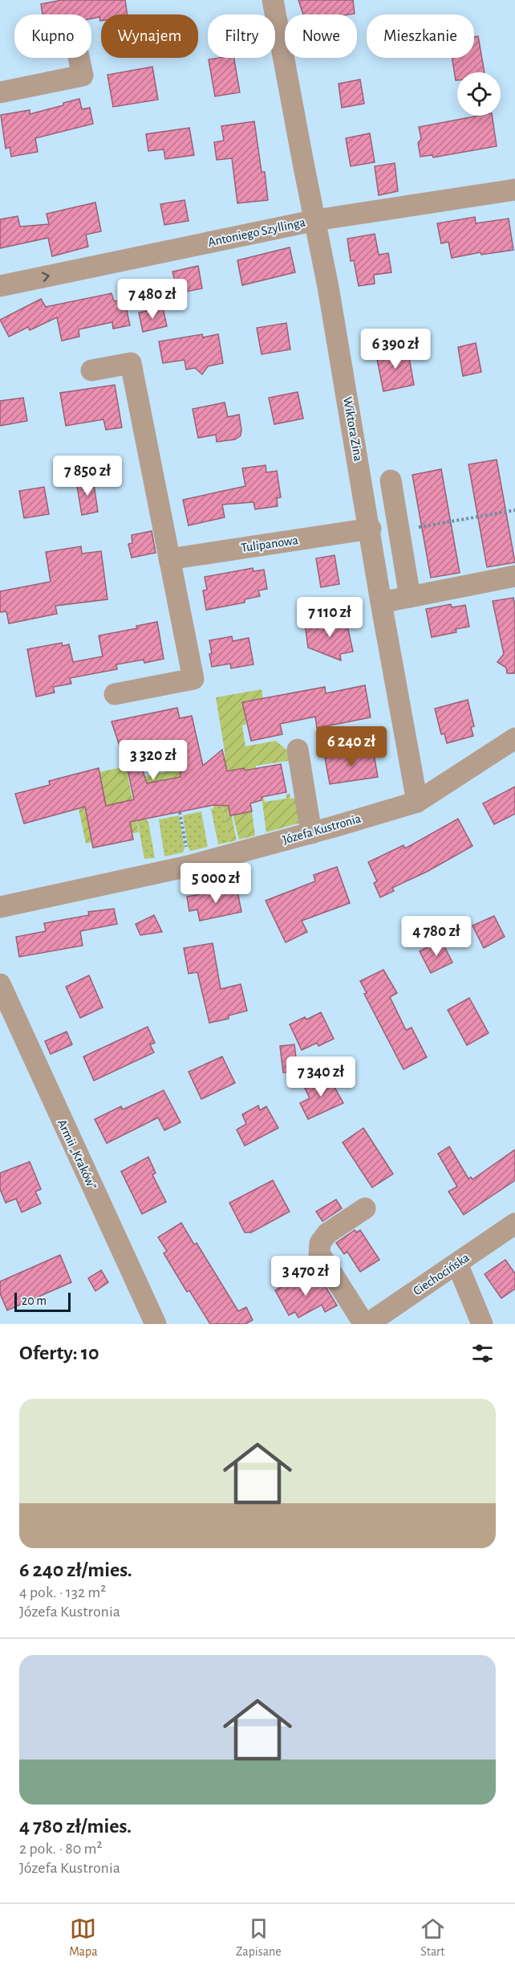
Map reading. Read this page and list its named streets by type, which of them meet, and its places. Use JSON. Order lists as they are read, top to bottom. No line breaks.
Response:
{"streets":{"street":["Antoniego Szyllinga","Wiktora Zina","Tulipanowa","Józefa Kustronia","Armii „Kraków”","Ciechocińska"]},"crossings":[["Antoniego Szyllinga","Wiktora Zina"],["Wiktora Zina","Tulipanowa"],["Wiktora Zina","Józefa Kustronia"]],"one_way":["Antoniego Szyllinga"],"scale_bar":"20 m","page":{"chip":["Kupno","Wynajem","Filtry","Nowe","Mieszkanie"],"price":["7 480 zł","6 390 zł","7 850 zł","7 110 zł","6 240 zł","3 320 zł","5 000 zł","4 780 zł","7 340 zł","3 470 zł"],"scale":"20 m","heading":"Oferty: 10","list":[{"name":"6 240 zł/mies.","note":"4 pok. · 132 m² · Józefa Kustronia"},{"name":"4 780 zł/mies.","note":"2 pok. · 80 m² · Józefa Kustronia"}],"tabs":["Mapa","Zapisane","Start"]}}
